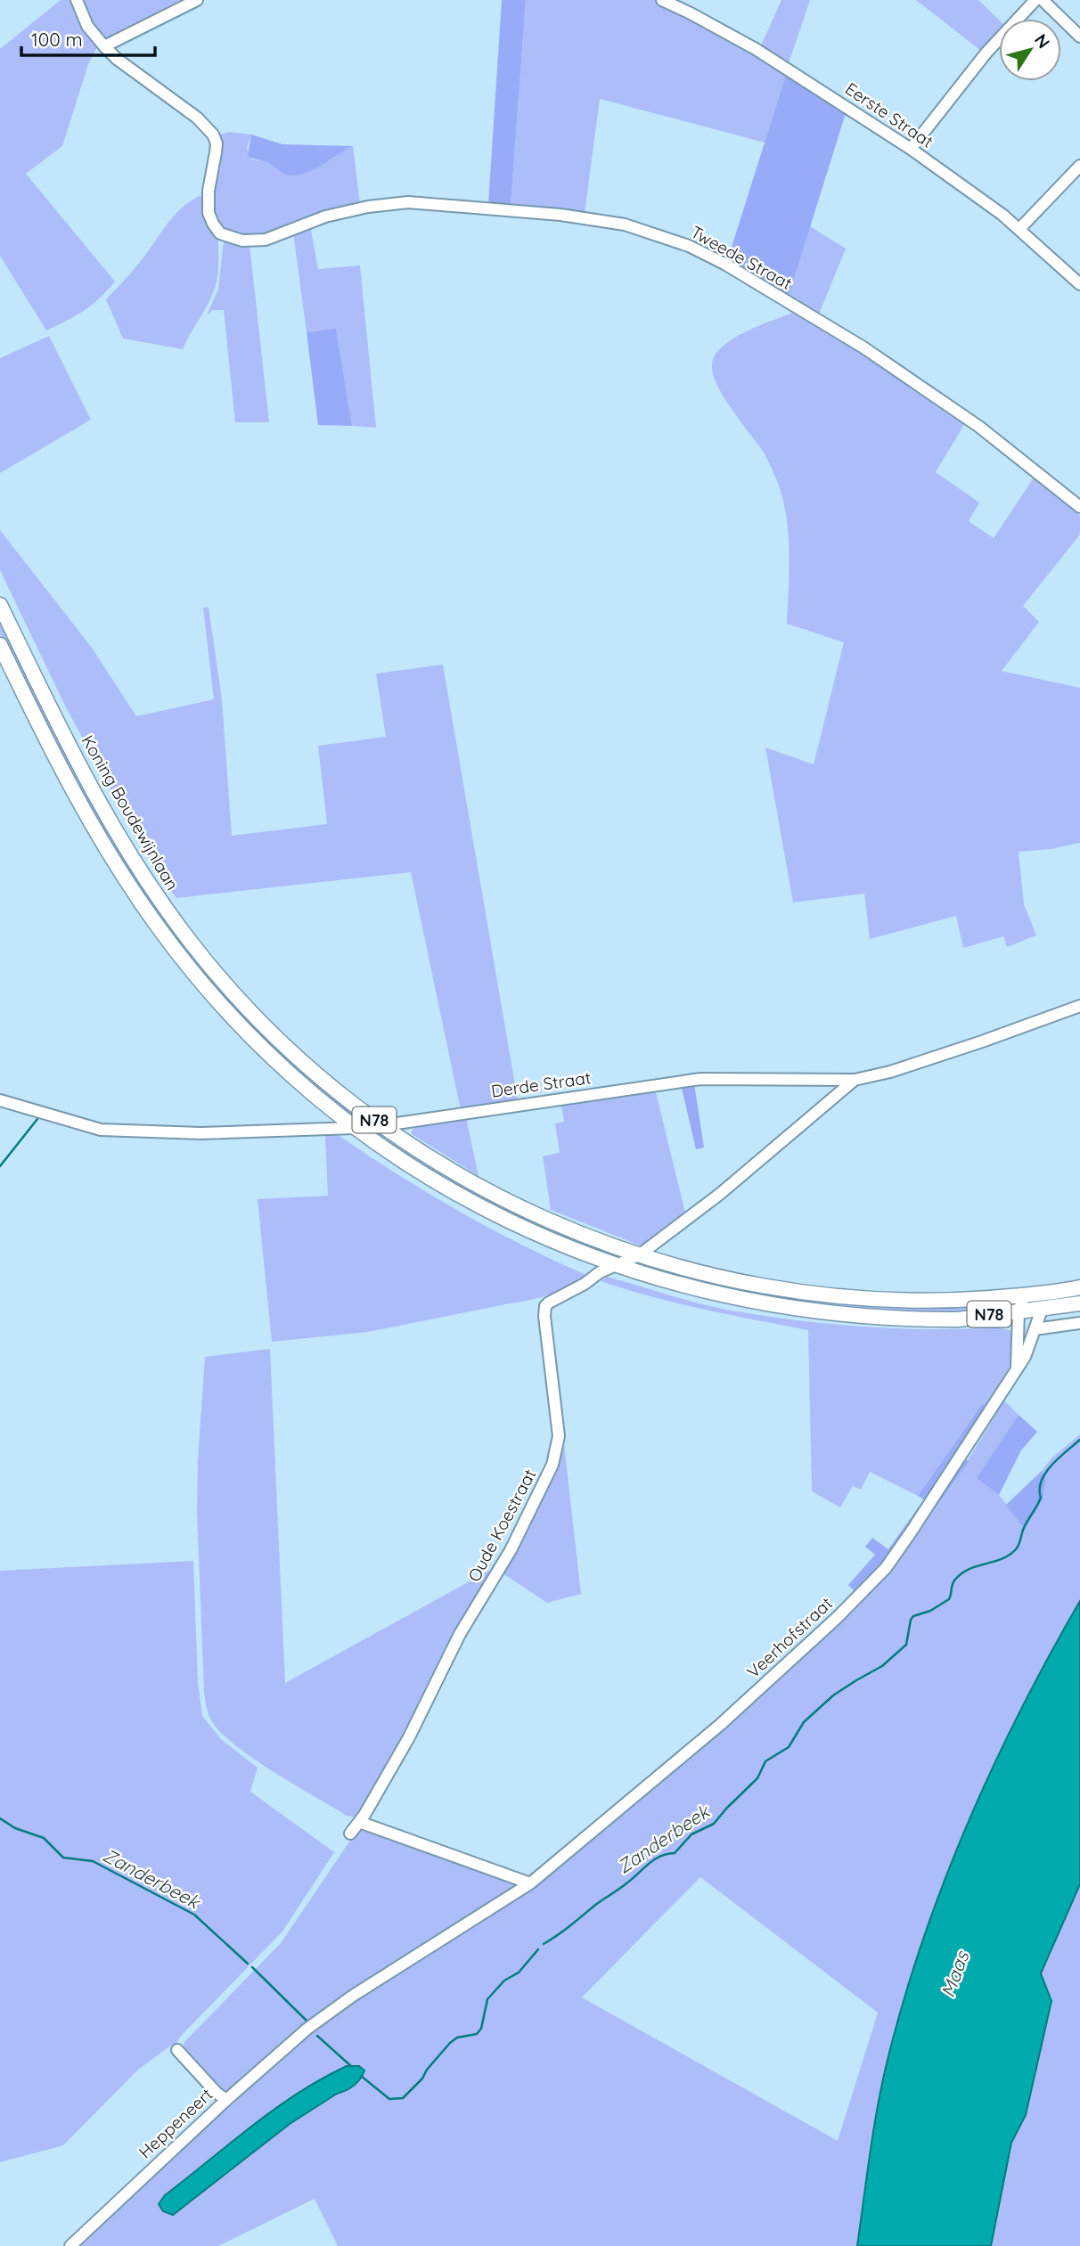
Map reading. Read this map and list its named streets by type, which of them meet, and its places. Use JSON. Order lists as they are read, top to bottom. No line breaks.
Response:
{"streets":{"main road":["Koning Boudewijnlaan","N78"],"street":["Eerste Straat","Tweede Straat","Derde Straat","Oude Koestraat","Veerhofstraat","Heppeneert"]},"crossings":[["Koning Boudewijnlaan","Derde Straat"],["Koning Boudewijnlaan","Oude Koestraat"],["Koning Boudewijnlaan","Veerhofstraat"],["Derde Straat","Oude Koestraat"],["Veerhofstraat","Heppeneert"]],"water":["Zanderbeek","Maas"],"scale_bar":"100 m","north":"top right"}
